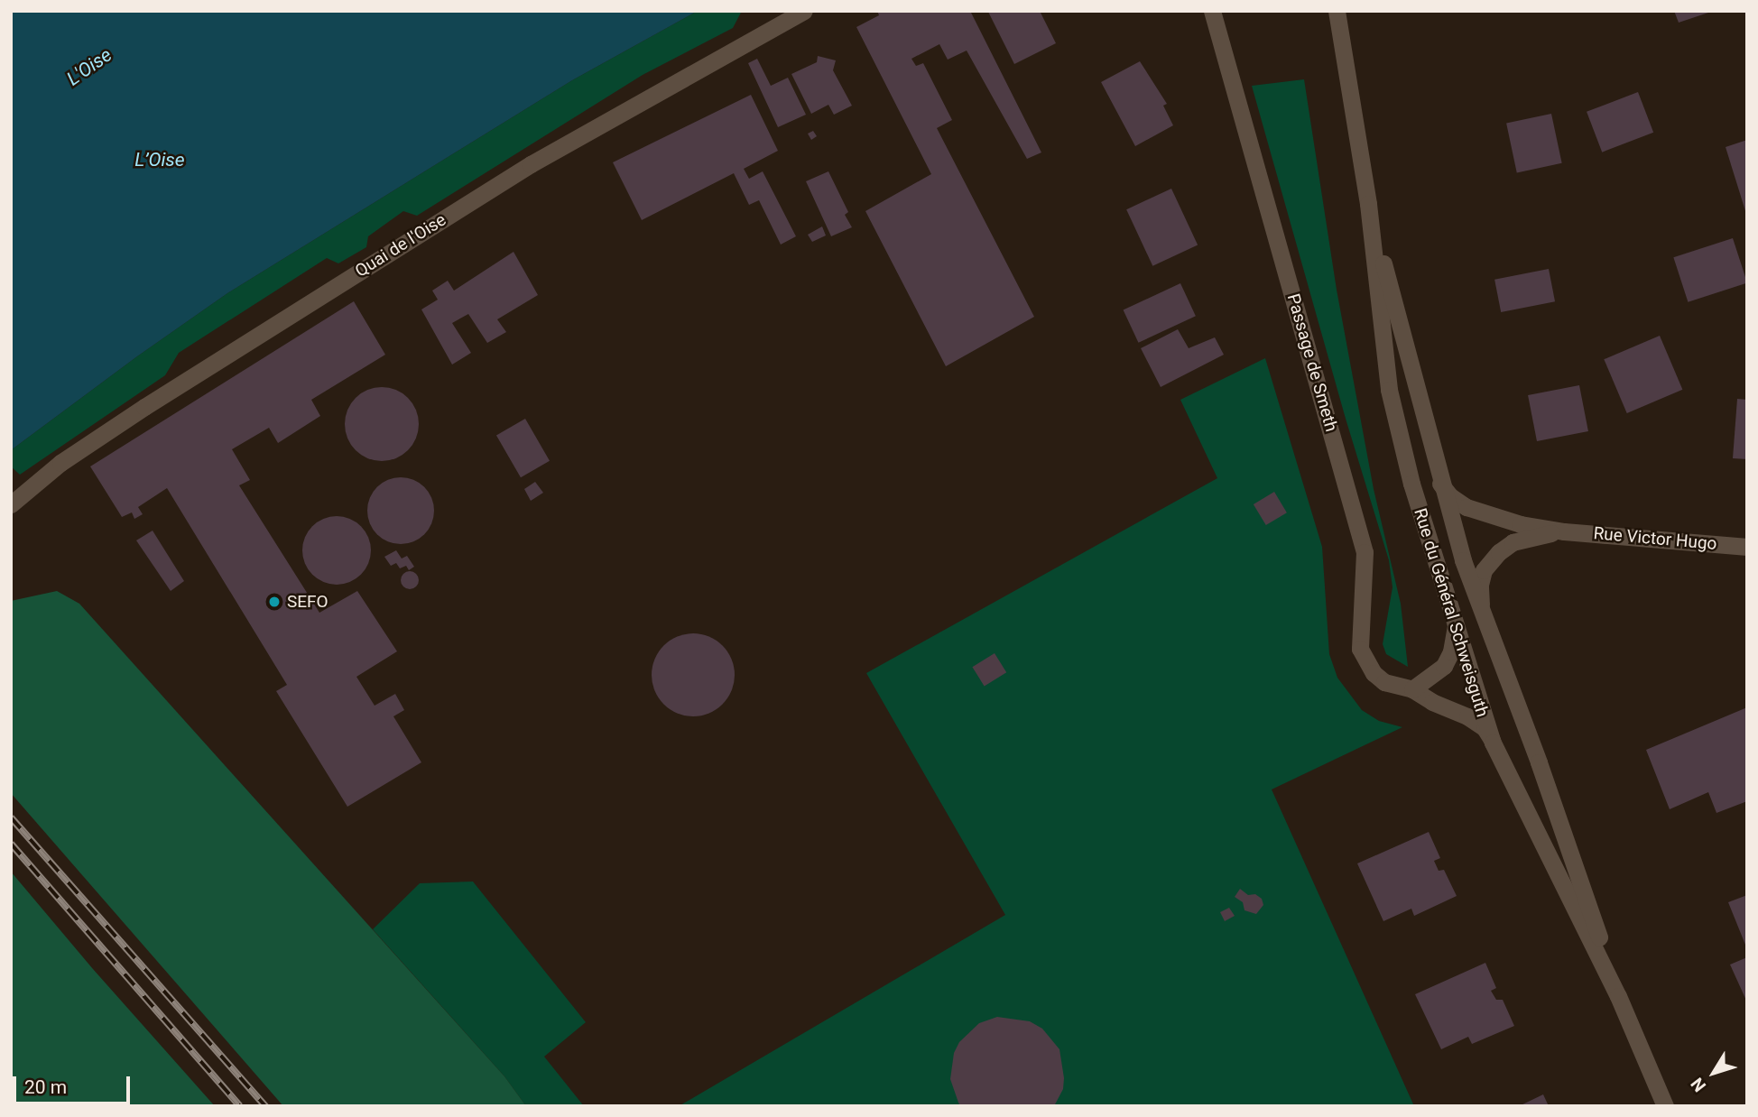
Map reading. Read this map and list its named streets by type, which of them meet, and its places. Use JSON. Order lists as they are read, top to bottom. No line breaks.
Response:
{"streets":{"street":["Quai de l'Oise","Passage de Smeth","Rue Victor Hugo","Rue du Général Schweisguth"]},"crossings":[["Passage de Smeth","Rue du Général Schweisguth"],["Rue Victor Hugo","Rue du Général Schweisguth"]],"water":["L'Oise","L’Oise"],"places":["SEFO"],"scale_bar":"20 m","north":"bottom left"}
